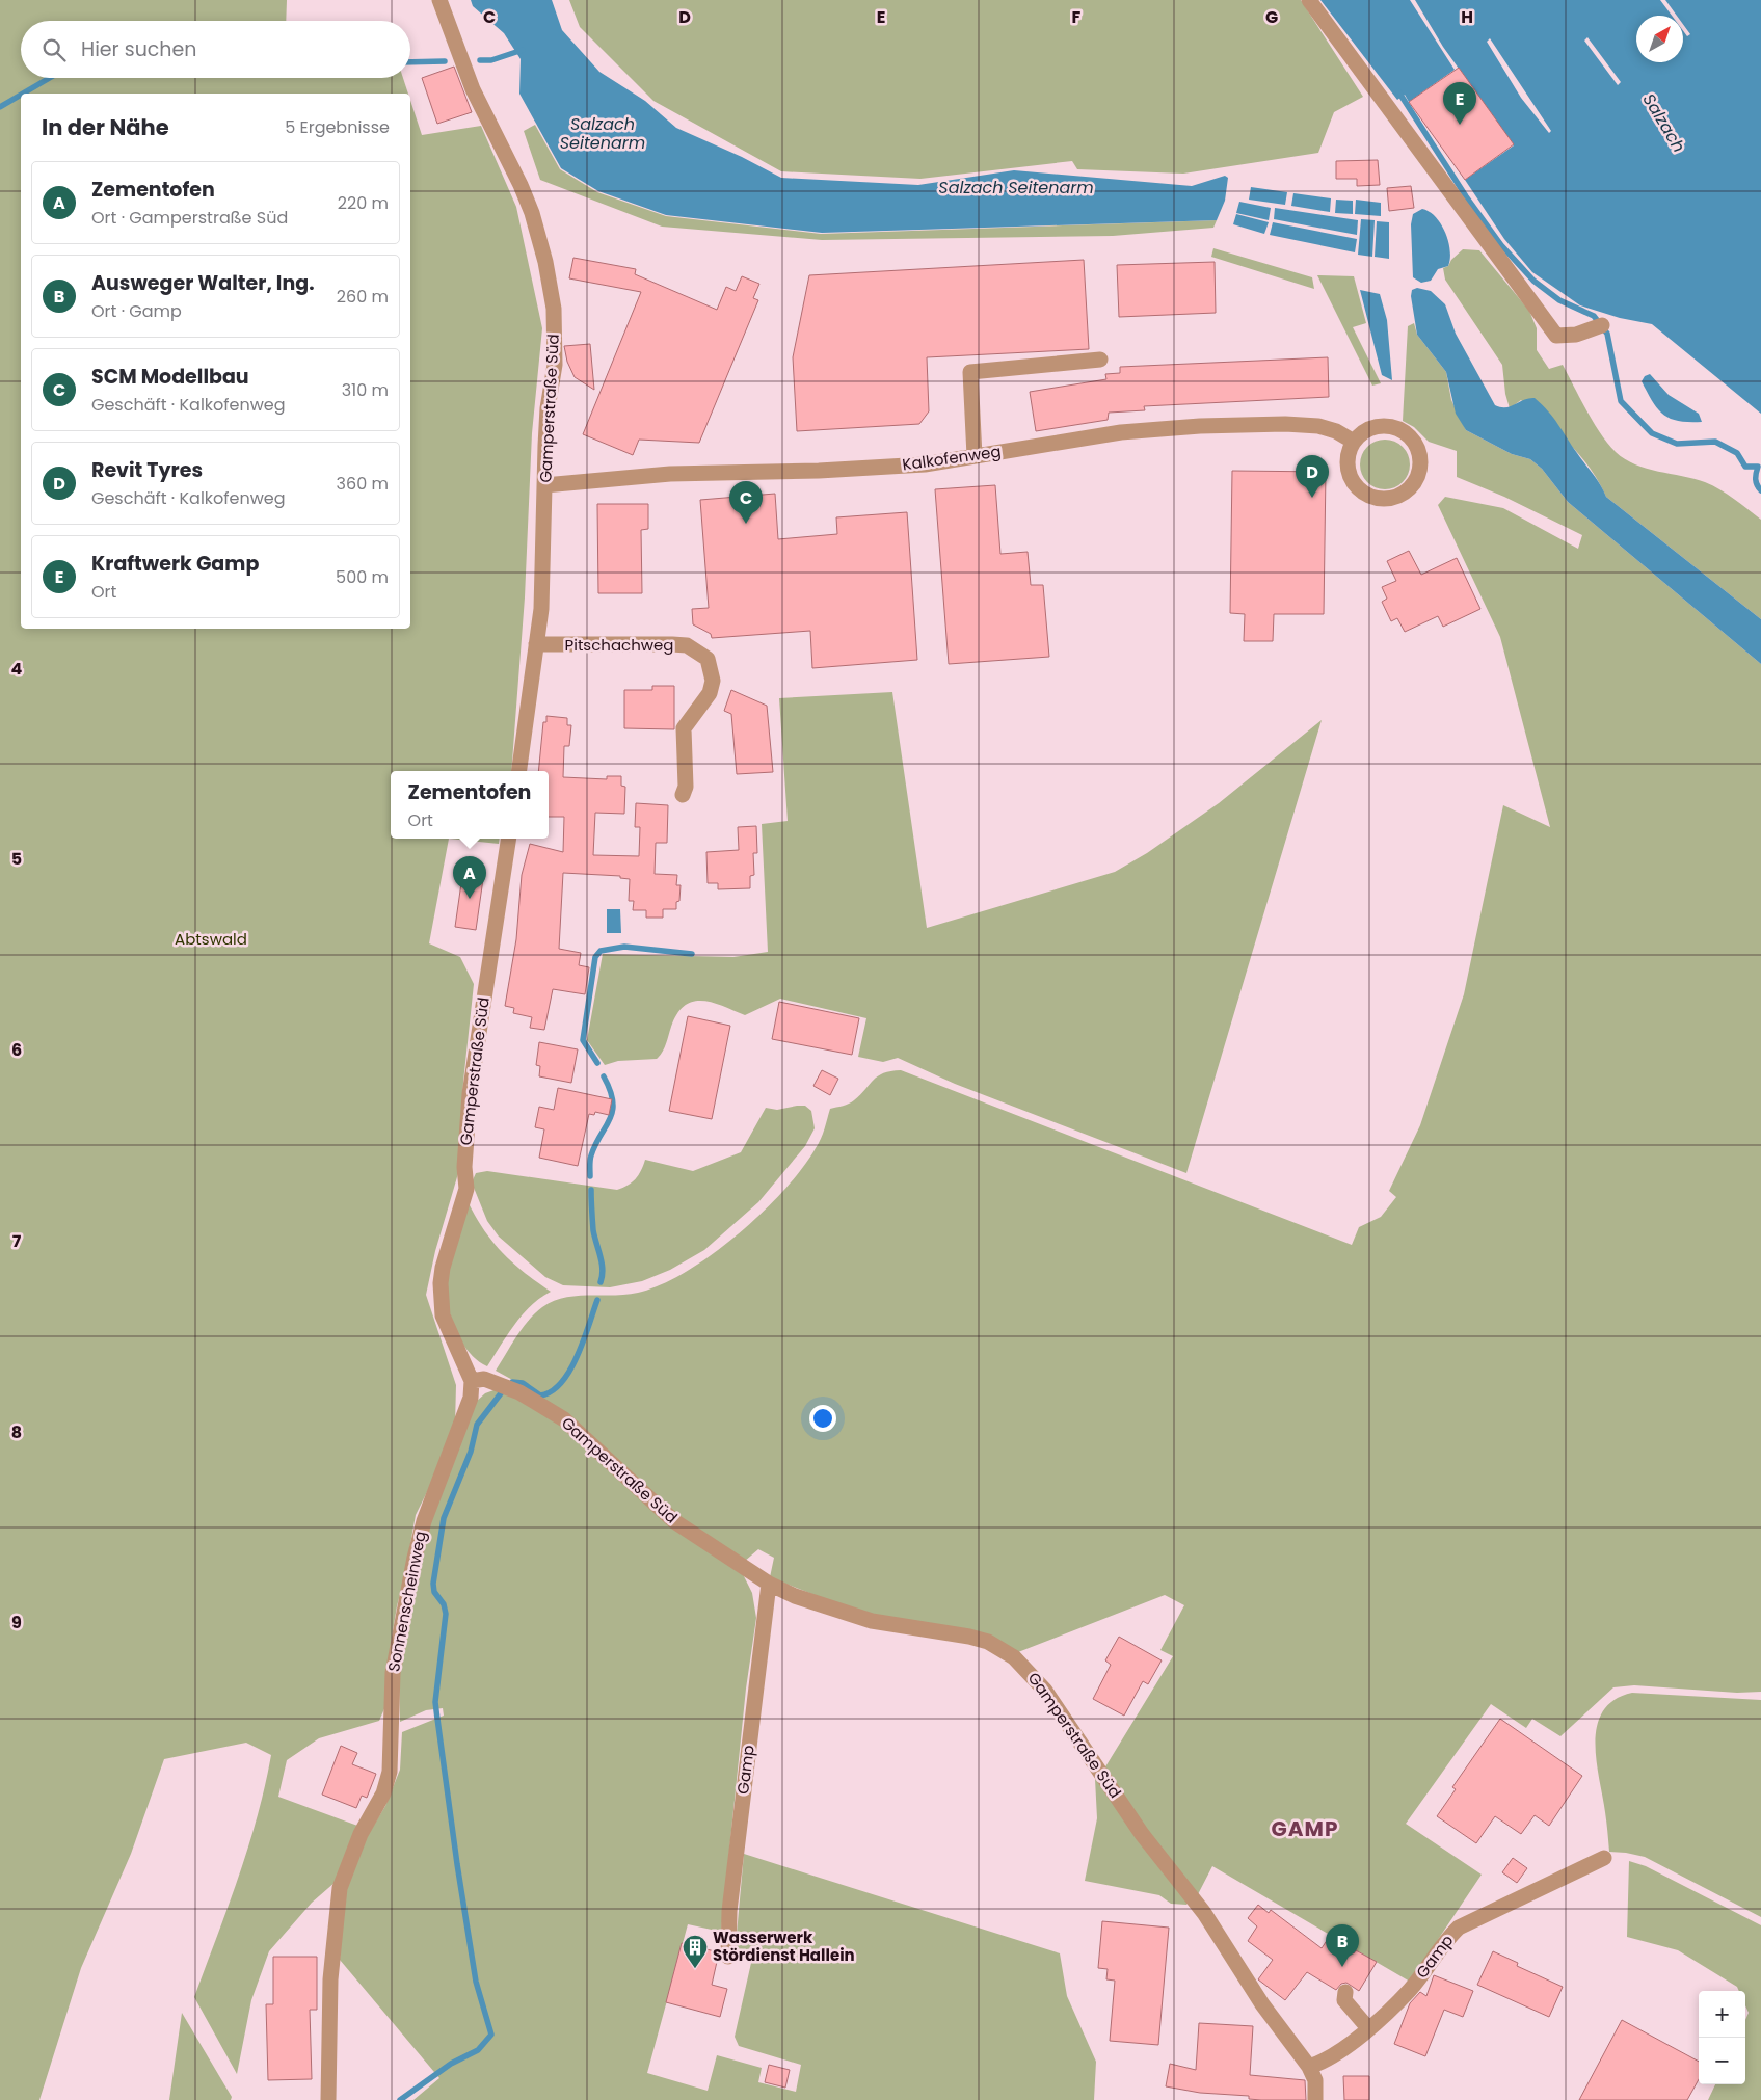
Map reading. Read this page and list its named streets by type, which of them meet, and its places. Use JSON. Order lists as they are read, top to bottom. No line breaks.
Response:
{"streets":{"street":["Gamperstraße Süd","Kalkofenweg","Pitschachweg","Sonnenscheinweg","Gamp"]},"crossings":[["Gamperstraße Süd","Kalkofenweg"],["Gamperstraße Süd","Pitschachweg"],["Gamperstraße Süd","Sonnenscheinweg"],["Gamperstraße Süd","Gamp"]],"districts":["GAMP"],"water":["Salzach","Salzach Seitenarm"],"parks":["Abtswald"],"places":{"building":["Wasserwerk Stördienst Hallein"]},"north":"top right","page":{"search":"Hier suchen","pins":["E","D","C","A","B"],"heading":["In der Nähe","5 Ergebnisse"],"list":[{"mark":"A","name":"Zementofen","note":"Ort · Gamperstraße Süd","value":"220 m"},{"mark":"B","name":"Ausweger Walter, Ing.","note":"Ort · Gamp","value":"260 m"},{"mark":"C","name":"SCM Modellbau","note":"Geschäft · Kalkofenweg","value":"310 m"},{"mark":"D","name":"Revit Tyres","note":"Geschäft · Kalkofenweg","value":"360 m"},{"mark":"E","name":"Kraftwerk Gamp","note":"Ort","value":"500 m"}],"popup":["Zementofen","Ort"],"map_buttons":["+","−"]},"grid":{"columns":["C","D","E","F","G","H"],"rows":["4","5","6","7","8","9"]}}
